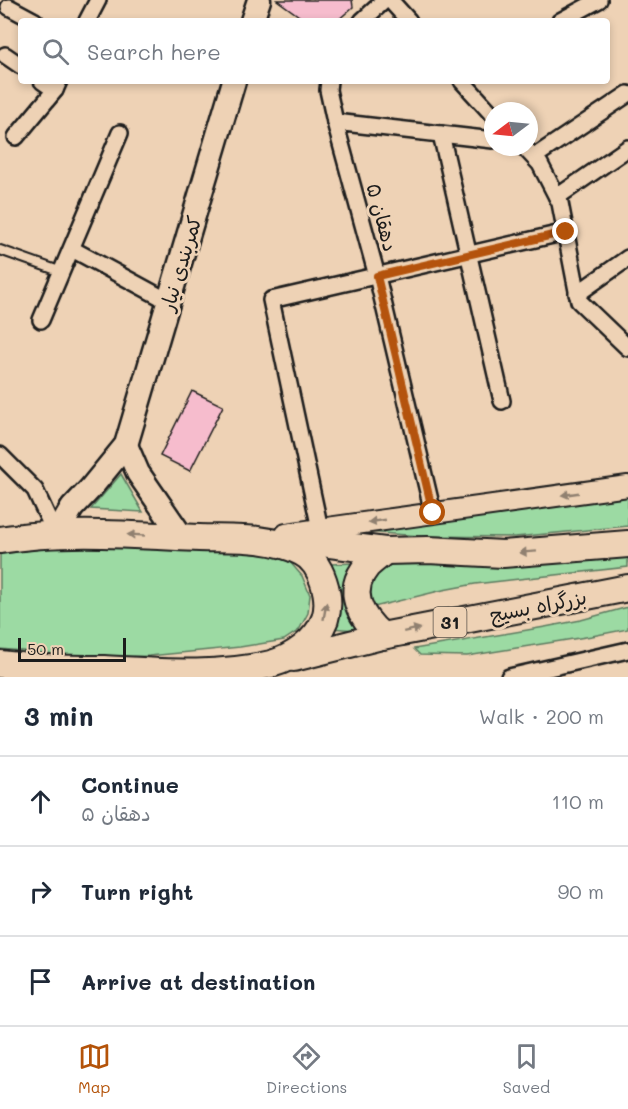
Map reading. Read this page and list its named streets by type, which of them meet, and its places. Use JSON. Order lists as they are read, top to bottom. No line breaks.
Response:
{"streets":{"highway":["بزرگراه بسیج","31"],"main road":["کمربندی نیار"],"street":["دهقان ۵"]},"scale_bar":"50 m","north":"left","page":{"search":"Search here","scale":"50 m","heading":["3 min","Walk · 200 m"],"list":[["Continue","دهقان ۵","110 m"],["Turn right","90 m"],"Arrive at destination"],"nav":["Map","Directions","Saved"]}}
